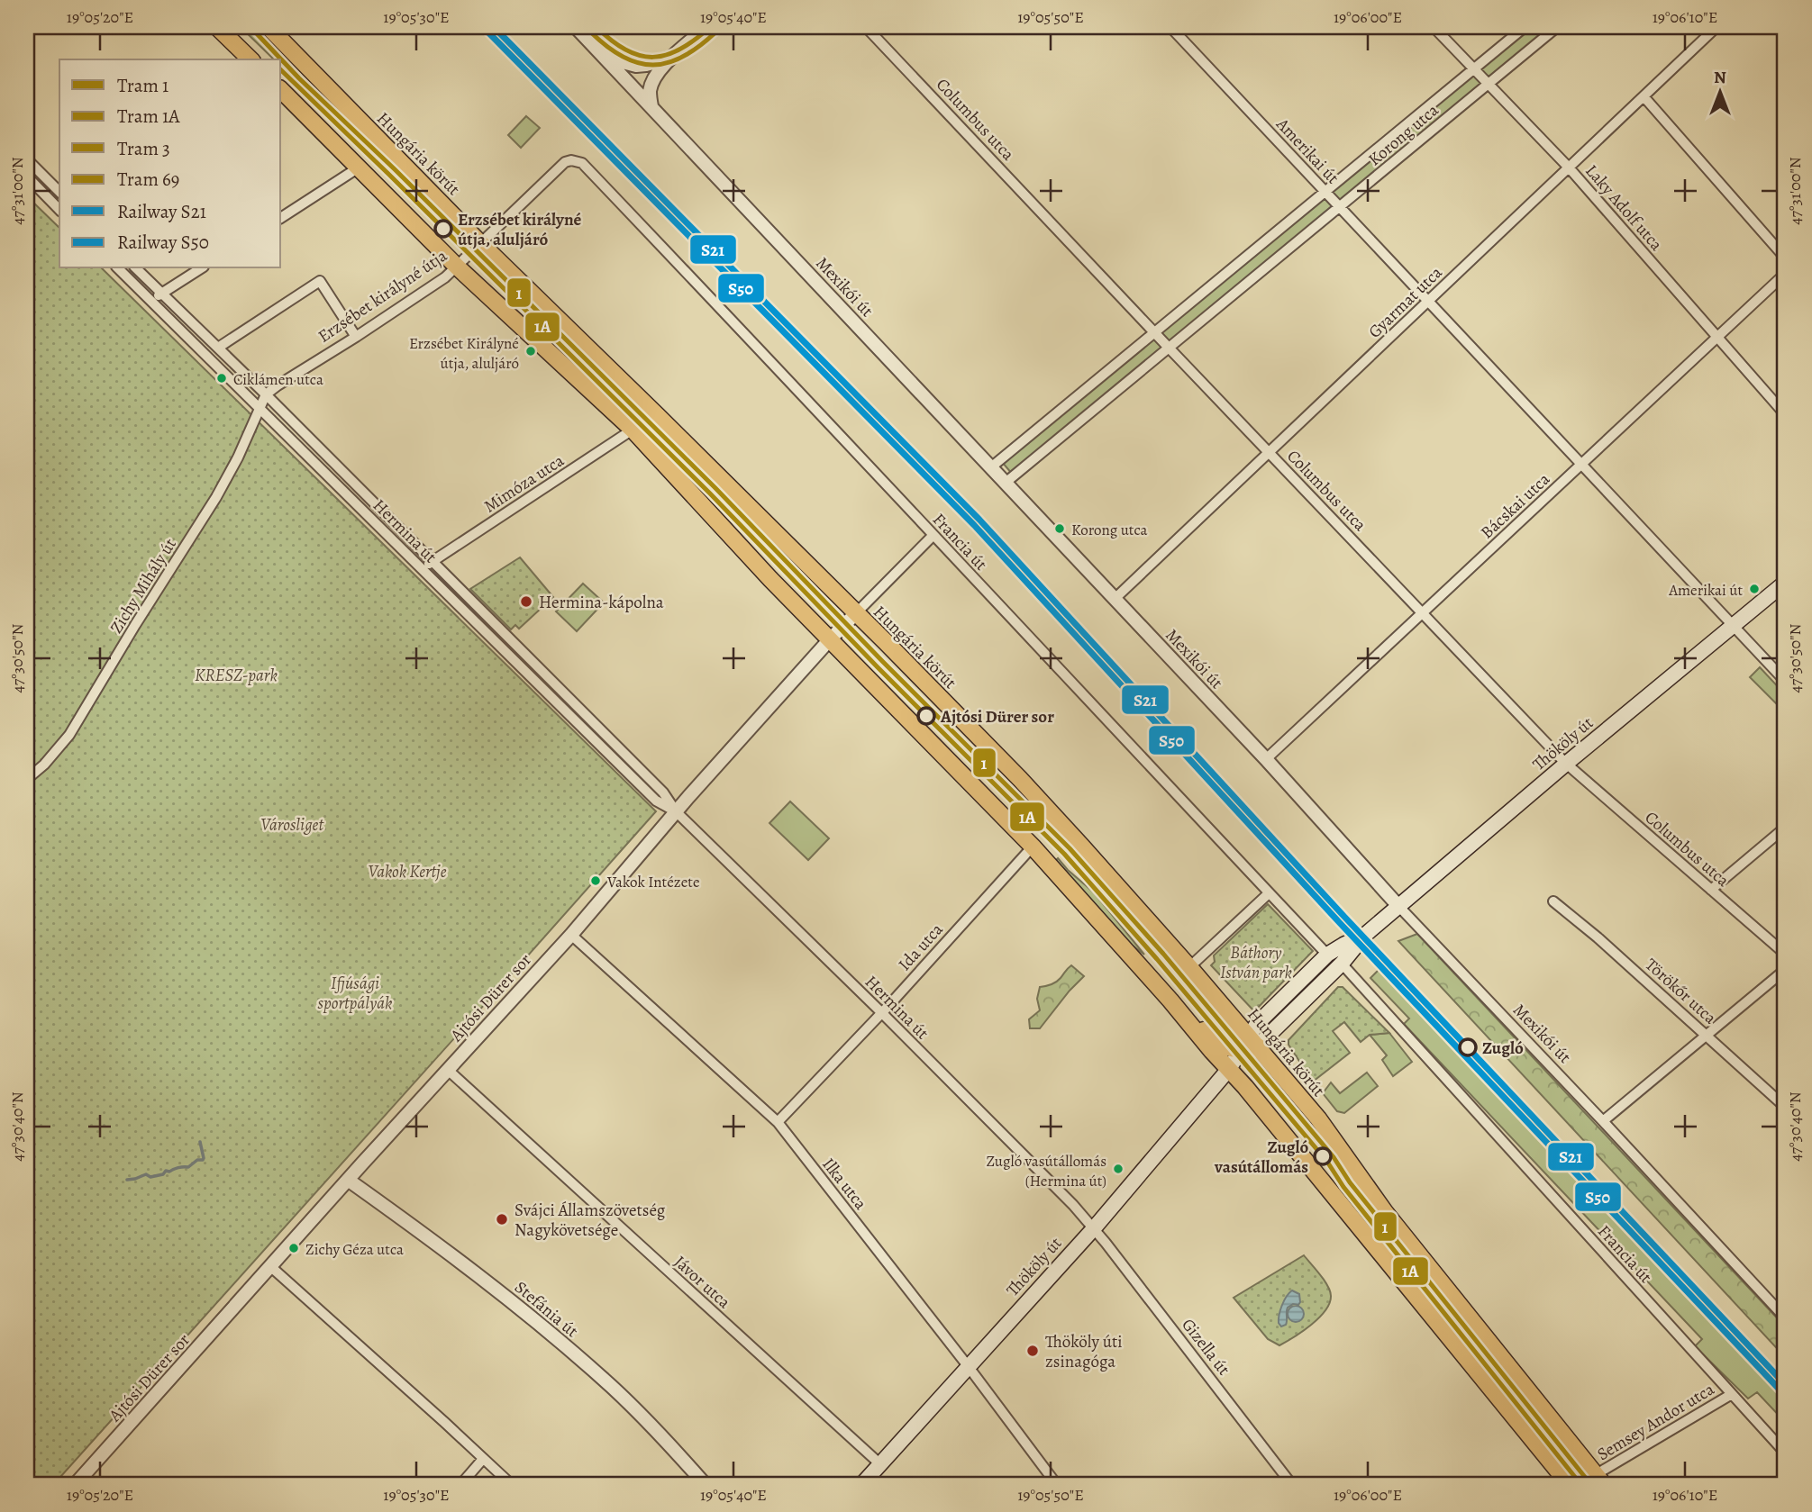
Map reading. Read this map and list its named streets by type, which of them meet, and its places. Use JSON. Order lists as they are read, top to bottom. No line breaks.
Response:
{"streets":{"main road":["Hungária körút","Thököly út"],"street":["Columbus utca","Korong utca","Amerikai út","Laky Adolf utca","Mexikói út","Erzsébet királyné útja","Gyarmat utca","Mimóza utca","Bácskai utca","Hermina út","Francia út","Zichy Mihály út","Ida utca","Törökőr utca","Ajtósi Dürer sor","Ilka utca","Jávor utca","Stefánia út","Gizella út","Semsey Andor utca"]},"crossings":[["Columbus utca","Korong utca"],["Columbus utca","Gyarmat utca"],["Columbus utca","Bácskai utca"],["Columbus utca","Thököly út"],["Korong utca","Amerikai út"],["Korong utca","Laky Adolf utca"],["Korong utca","Mexikói út"],["Amerikai út","Gyarmat utca"],["Amerikai út","Bácskai utca"],["Amerikai út","Thököly út"],["Hungária körút","Erzsébet királyné útja"],["Hungária körút","Thököly út"],["Hungária körút","Ajtósi Dürer sor"],["Hungária körút","Semsey Andor utca"],["Laky Adolf utca","Gyarmat utca"],["Laky Adolf utca","Bácskai utca"],["Mexikói út","Gyarmat utca"],["Mexikói út","Bácskai utca"],["Mexikói út","Thököly út"],["Erzsébet királyné útja","Hermina út"],["Erzsébet királyné útja","Francia út"],["Erzsébet királyné útja","Zichy Mihály út"],["Mimóza utca","Hermina út"],["Hermina út","Zichy Mihály út"],["Hermina út","Thököly út"],["Hermina út","Ida utca"],["Hermina út","Ajtósi Dürer sor"],["Hermina út","Gizella út"],["Francia út","Thököly út"],["Francia út","Ajtósi Dürer sor"],["Francia út","Semsey Andor utca"],["Thököly út","Ilka utca"],["Thököly út","Jávor utca"],["Thököly út","Gizella út"],["Ida utca","Ilka utca"],["Ajtósi Dürer sor","Ilka utca"],["Ajtósi Dürer sor","Jávor utca"],["Ajtósi Dürer sor","Stefánia út"]],"parks":["KRESZ-park","Városliget","Vakok Kertje","Báthory István park","Ifjúsági sportpályák"],"places":["Erzsébet királyné útja, aluljáró","Erzsébet Királyné útja, aluljáró","Ciklámen utca","Korong utca","Amerikai út","Hermina-kápolna","Ajtósi Dürer sor","Vakok Intézete","Zugló","Zugló vasútállomás","Zugló vasútállomás (Hermina út)","Svájci Államszövetség Nagykövetsége","Zichy Géza utca","Thököly úti zsinagóga"],"lines":["tram line 1","tram line 3","rail line S21","tram line 69","rail line S50","tram line 1A"],"legend":["Tram 1","Tram 1A","Tram 3","Tram 69","Railway S21","Railway S50"],"north":"top","coordinates":["19°05'20\"E","19°05'30\"E","19°05'40\"E","19°05'50\"E","19°06'00\"E","19°06'10\"E","47°31'00\"N","47°30'50\"N","47°30'40\"N"]}
